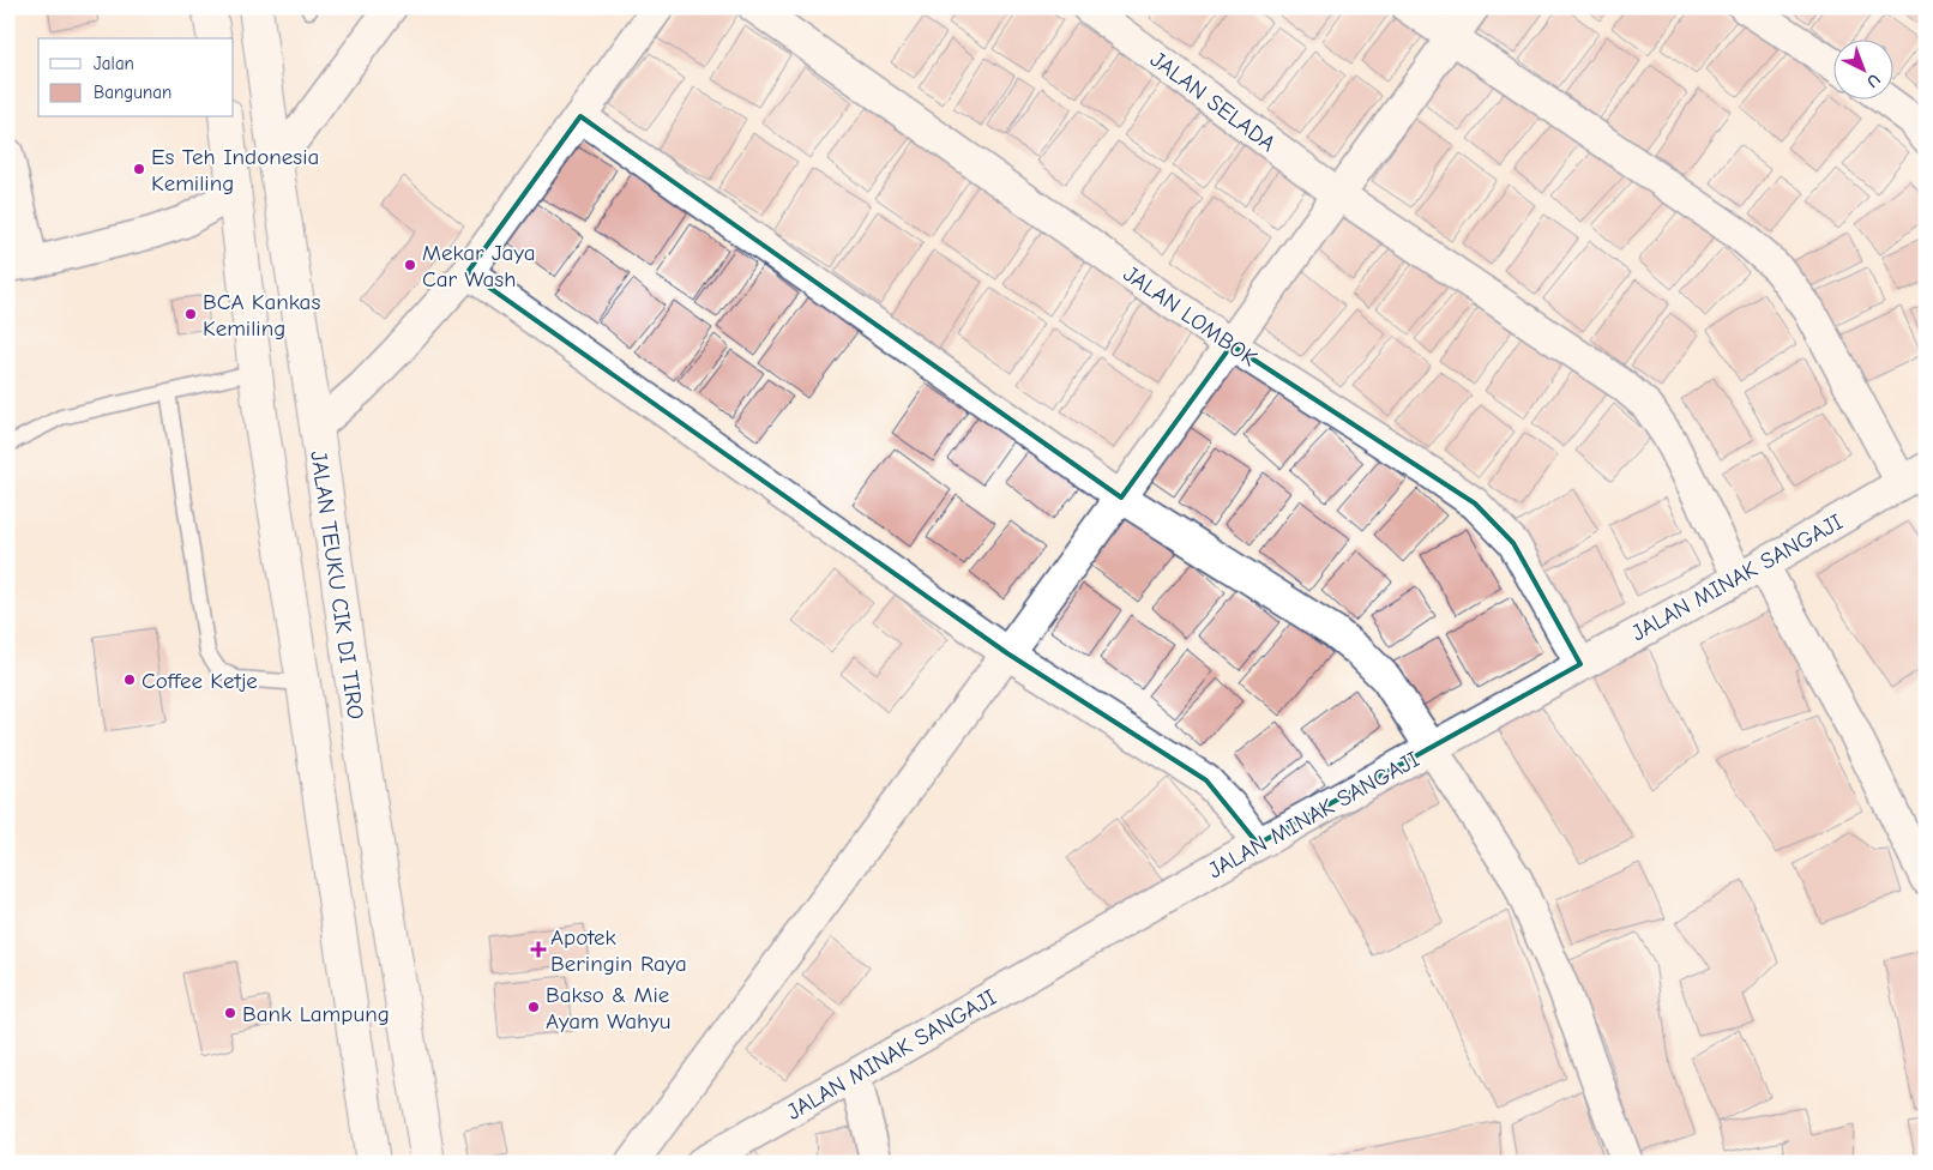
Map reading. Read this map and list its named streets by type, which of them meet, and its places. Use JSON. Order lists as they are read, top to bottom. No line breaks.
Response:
{"streets":{"street":["JALAN SELADA","JALAN LOMBOK","JALAN MINAK SANGAJI","JALAN TEUKU CIK DI TIRO"]},"crossings":[["JALAN SELADA","JALAN MINAK SANGAJI"],["JALAN LOMBOK","JALAN MINAK SANGAJI"]],"places":{"other":["Es Teh Indonesia Kemiling","Mekar Jaya Car Wash","BCA Kankas Kemiling","Coffee Ketje","Bakso & Mie Ayam Wahyu","Bank Lampung"],"health":["Apotek Beringin Raya"]},"legend":["Jalan","Bangunan"],"north":"bottom right"}
